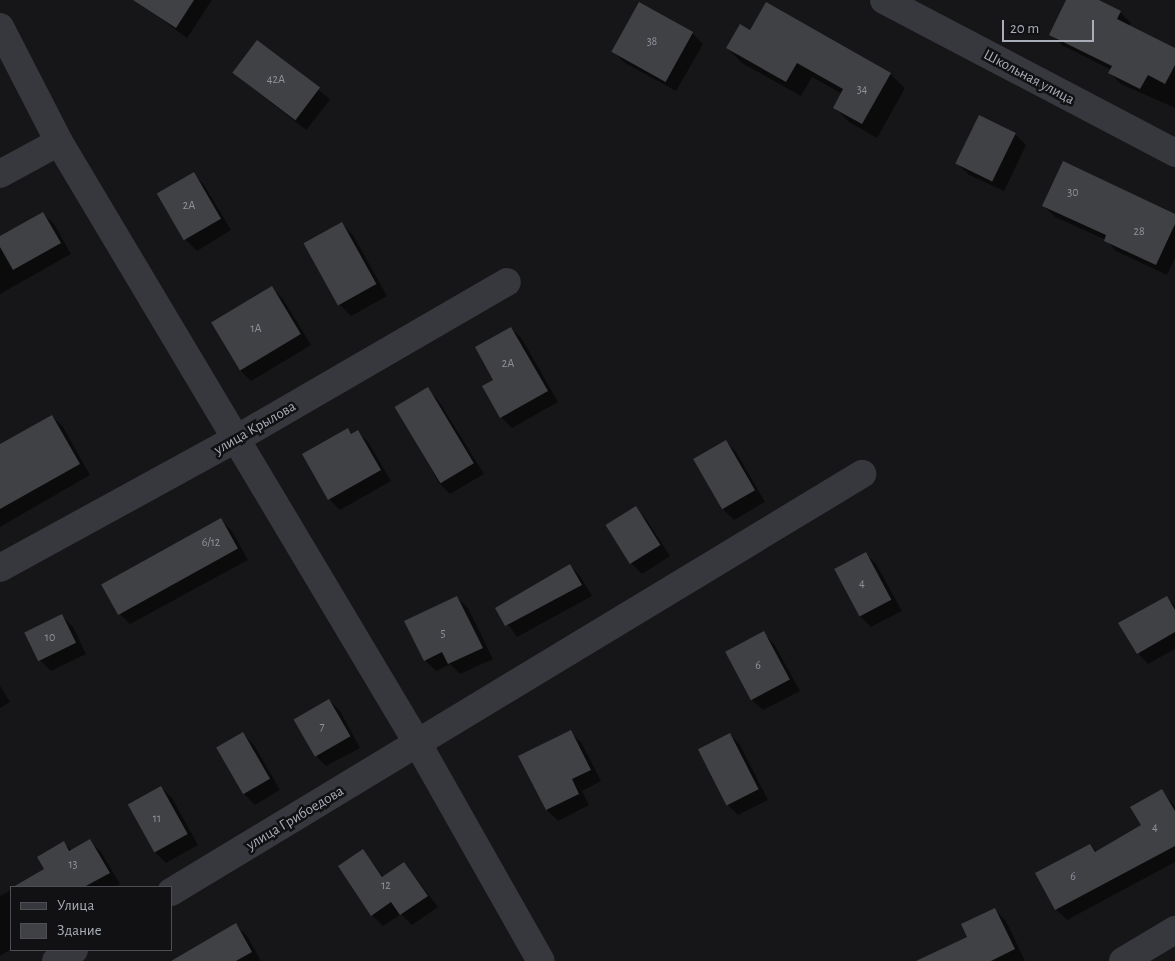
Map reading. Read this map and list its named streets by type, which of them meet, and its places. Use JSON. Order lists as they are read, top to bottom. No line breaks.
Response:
{"streets":{"street":["Школьная улица","улица Крылова","улица Грибоедова"]},"house_numbers":["38","42А","34","30","2А","28","1А","2А","6/12","4","5","10","6","7","11","4","13","6","12"],"legend":["Улица","Здание"],"scale_bar":"20 m"}
